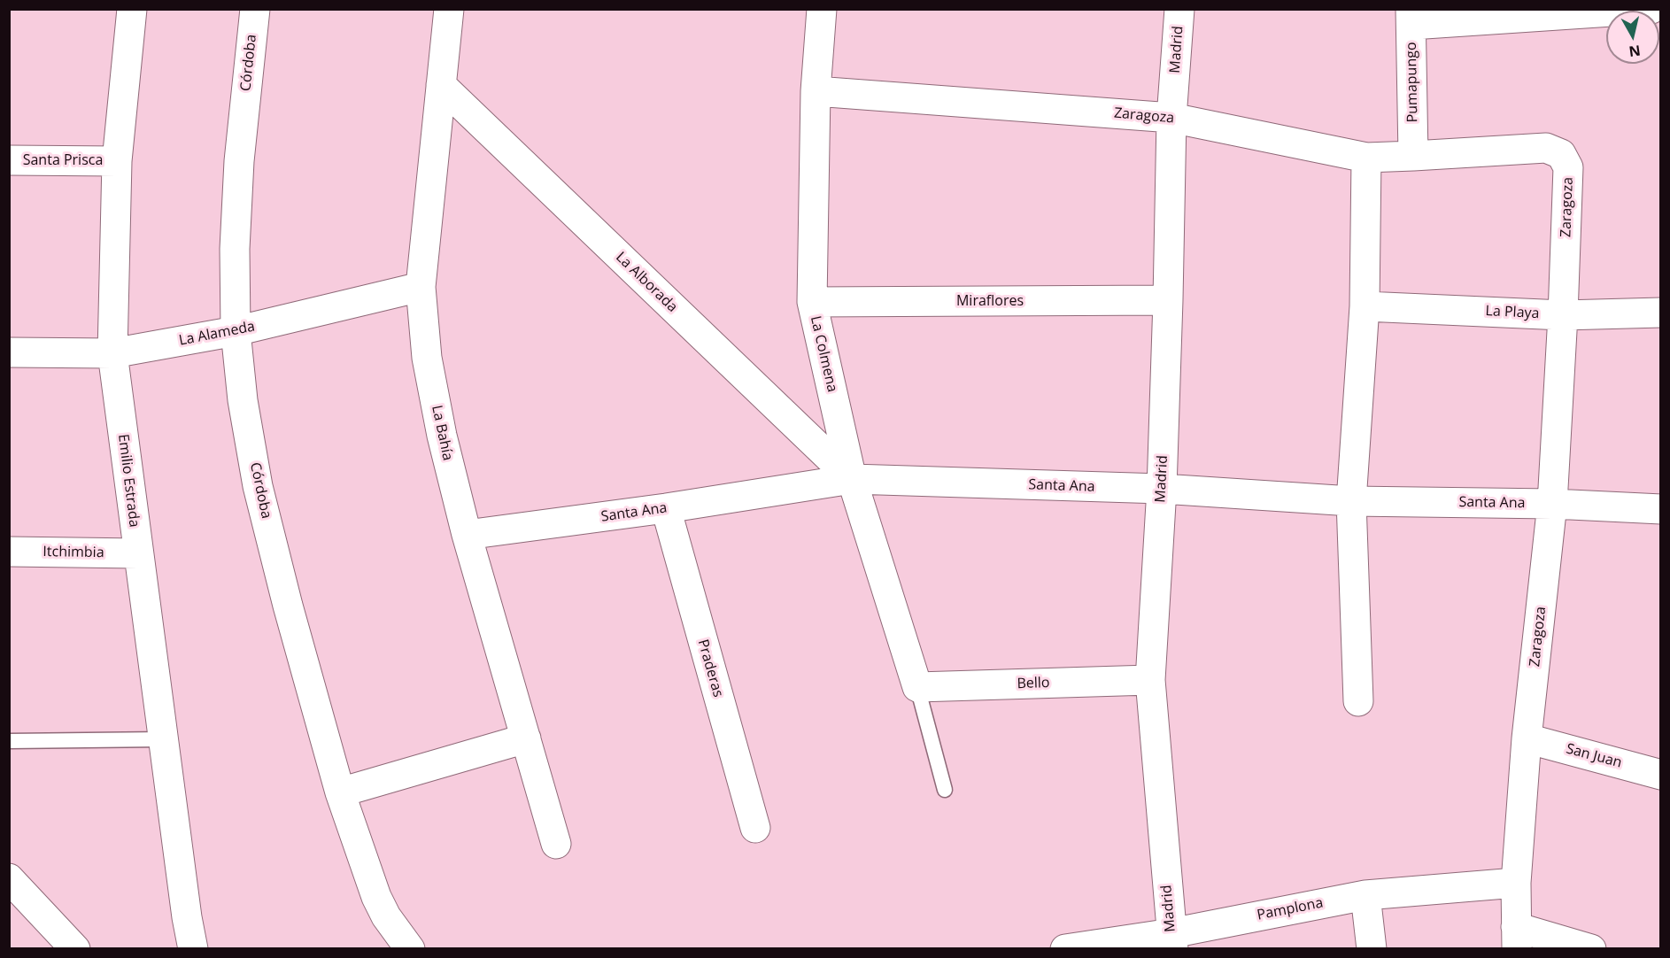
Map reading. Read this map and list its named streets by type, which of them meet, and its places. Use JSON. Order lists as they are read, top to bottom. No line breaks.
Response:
{"streets":{"street":["Madrid","Córdoba","Pumapungo","Zaragoza","Santa Prisca","La Alborada","Miraflores","La Playa","La Alameda","La Colmena","La Bahía","Emilio Estrada","Santa Ana","Itchimbia","Praderas","Bello","San Juan","Pamplona"]},"crossings":[["Madrid","Zaragoza"],["Madrid","Miraflores"],["Madrid","Santa Ana"],["Madrid","Bello"],["Madrid","Pamplona"],["Córdoba","La Alameda"],["Pumapungo","Zaragoza"],["Zaragoza","La Playa"],["Zaragoza","La Colmena"],["Zaragoza","Santa Ana"],["Zaragoza","San Juan"],["Zaragoza","Pamplona"],["Santa Prisca","Emilio Estrada"],["La Alborada","La Colmena"],["La Alborada","La Bahía"],["La Alborada","Santa Ana"],["Miraflores","La Colmena"],["La Alameda","La Bahía"],["La Alameda","Emilio Estrada"],["La Colmena","Santa Ana"],["La Colmena","Bello"],["La Bahía","Santa Ana"],["Emilio Estrada","Itchimbia"],["Santa Ana","Praderas"]],"north":"bottom"}
